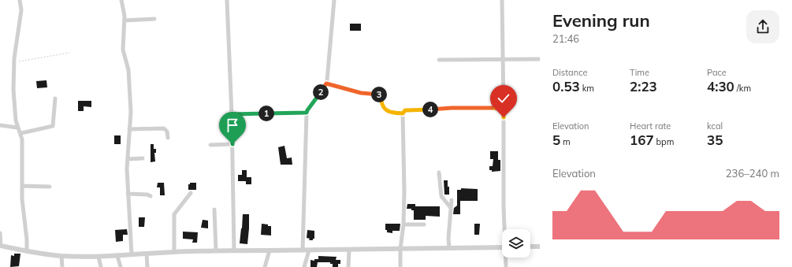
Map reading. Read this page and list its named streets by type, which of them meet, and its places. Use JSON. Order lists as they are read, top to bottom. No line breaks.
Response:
{"page":{"heading":["Evening run","21:46"],"stats":[["Distance","0.53 km"],["Time","2:23"],["Pace","4:30 /km"],["Elevation","5 m"],["Heart rate","167 bpm"],["kcal","35"]],"pins":["2","3","4","1"],"chart":["Elevation","236–240 m"]}}
